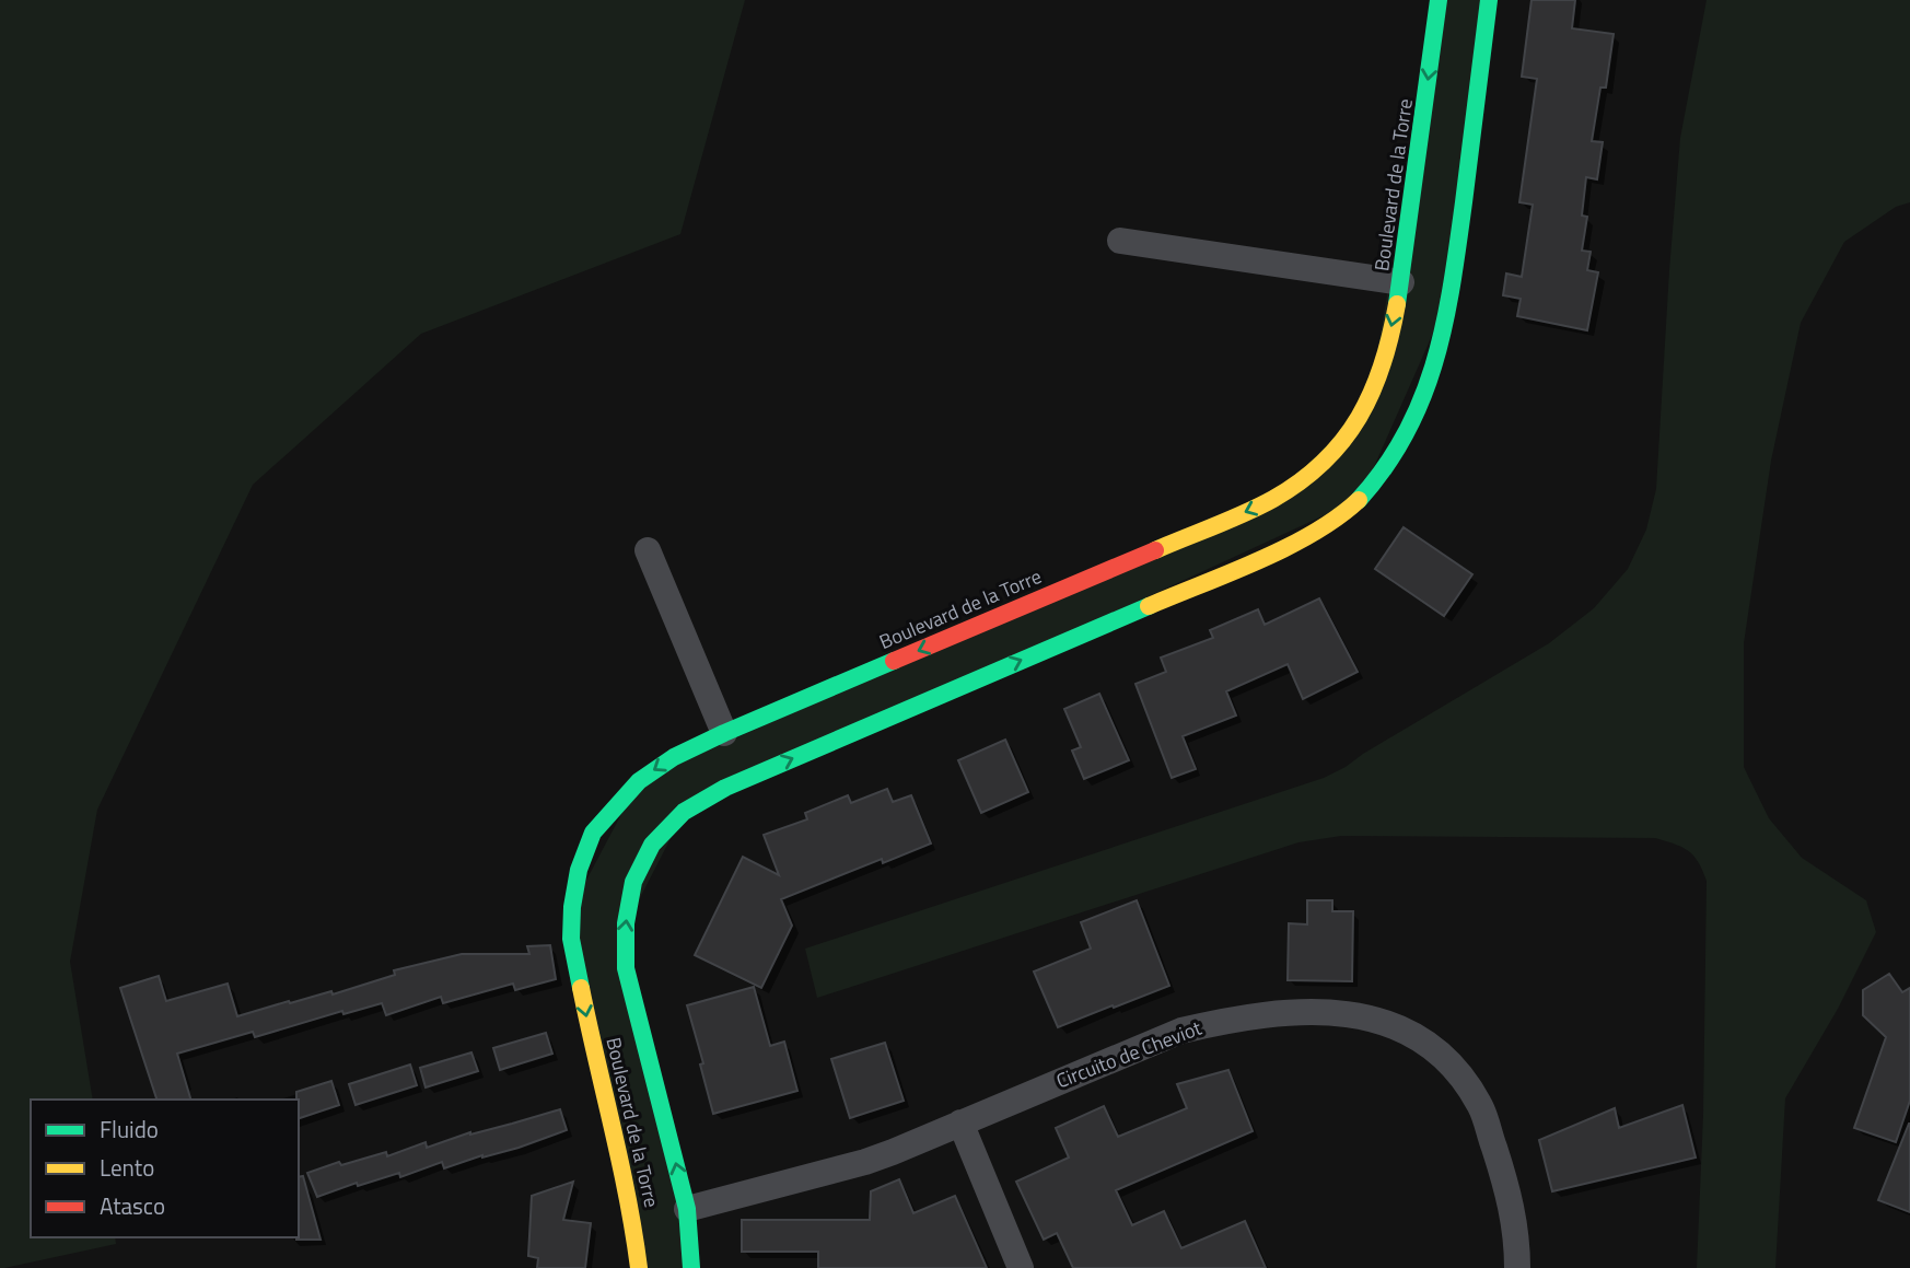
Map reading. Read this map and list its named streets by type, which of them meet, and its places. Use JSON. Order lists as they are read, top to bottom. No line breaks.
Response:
{"streets":{"street":["Boulevard de la Torre","Circuito de Cheviot"]},"crossings":[["Boulevard de la Torre","Circuito de Cheviot"]],"legend":["Fluido","Lento","Atasco"]}
